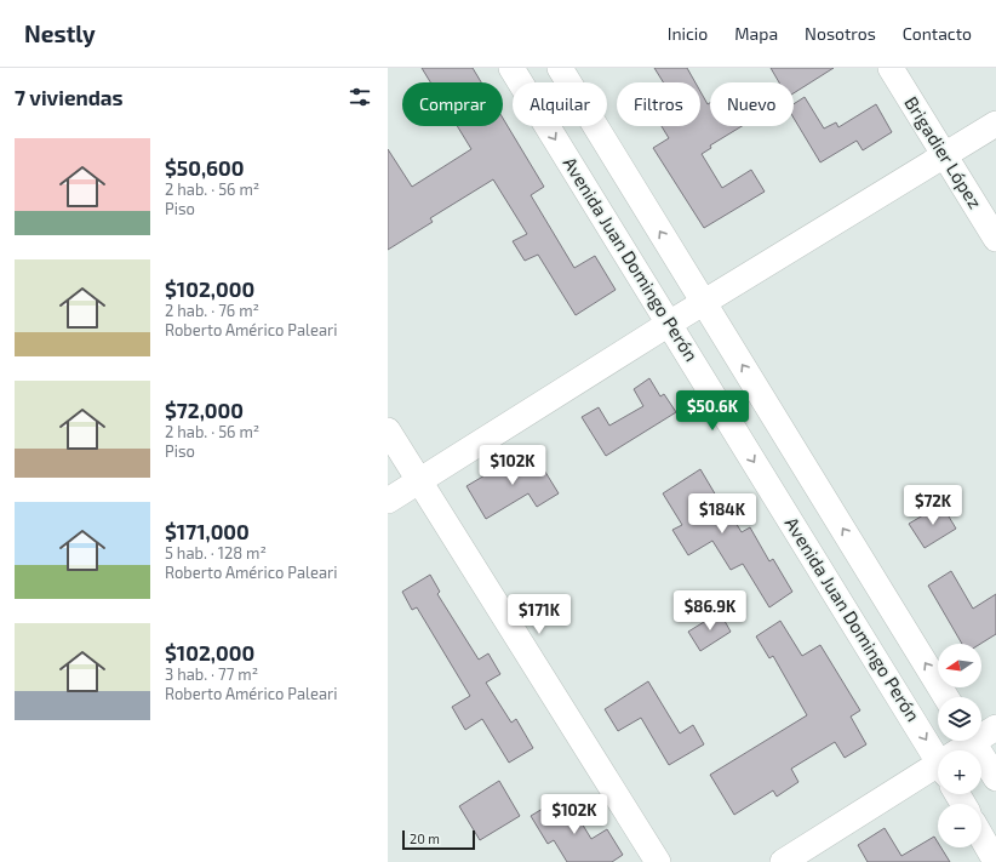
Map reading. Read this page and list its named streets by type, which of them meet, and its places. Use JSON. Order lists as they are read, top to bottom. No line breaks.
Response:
{"streets":{"street":["Brigadier López","Avenida Juan Domingo Perón"]},"scale_bar":"20 m","north":"left","page":{"header":"Nestly","nav":["Inicio","Mapa","Nosotros","Contacto"],"heading":"7 viviendas","chip":["Comprar","Alquilar","Filtros","Nuevo"],"list":[{"name":"$50,600","note":"2 hab. · 56 m² · Piso"},{"name":"$102,000","note":"2 hab. · 76 m² · Roberto Américo Paleari"},{"name":"$72,000","note":"2 hab. · 56 m² · Piso"},{"name":"$171,000","note":"5 hab. · 128 m² · Roberto Américo Paleari"},{"name":"$102,000","note":"3 hab. · 77 m² · Roberto Américo Paleari"}],"price":["$50.6K","$102K","$72K","$184K","$86.9K","$171K","$102K"],"map_buttons":["+","−"],"scale":"20 m"}}
